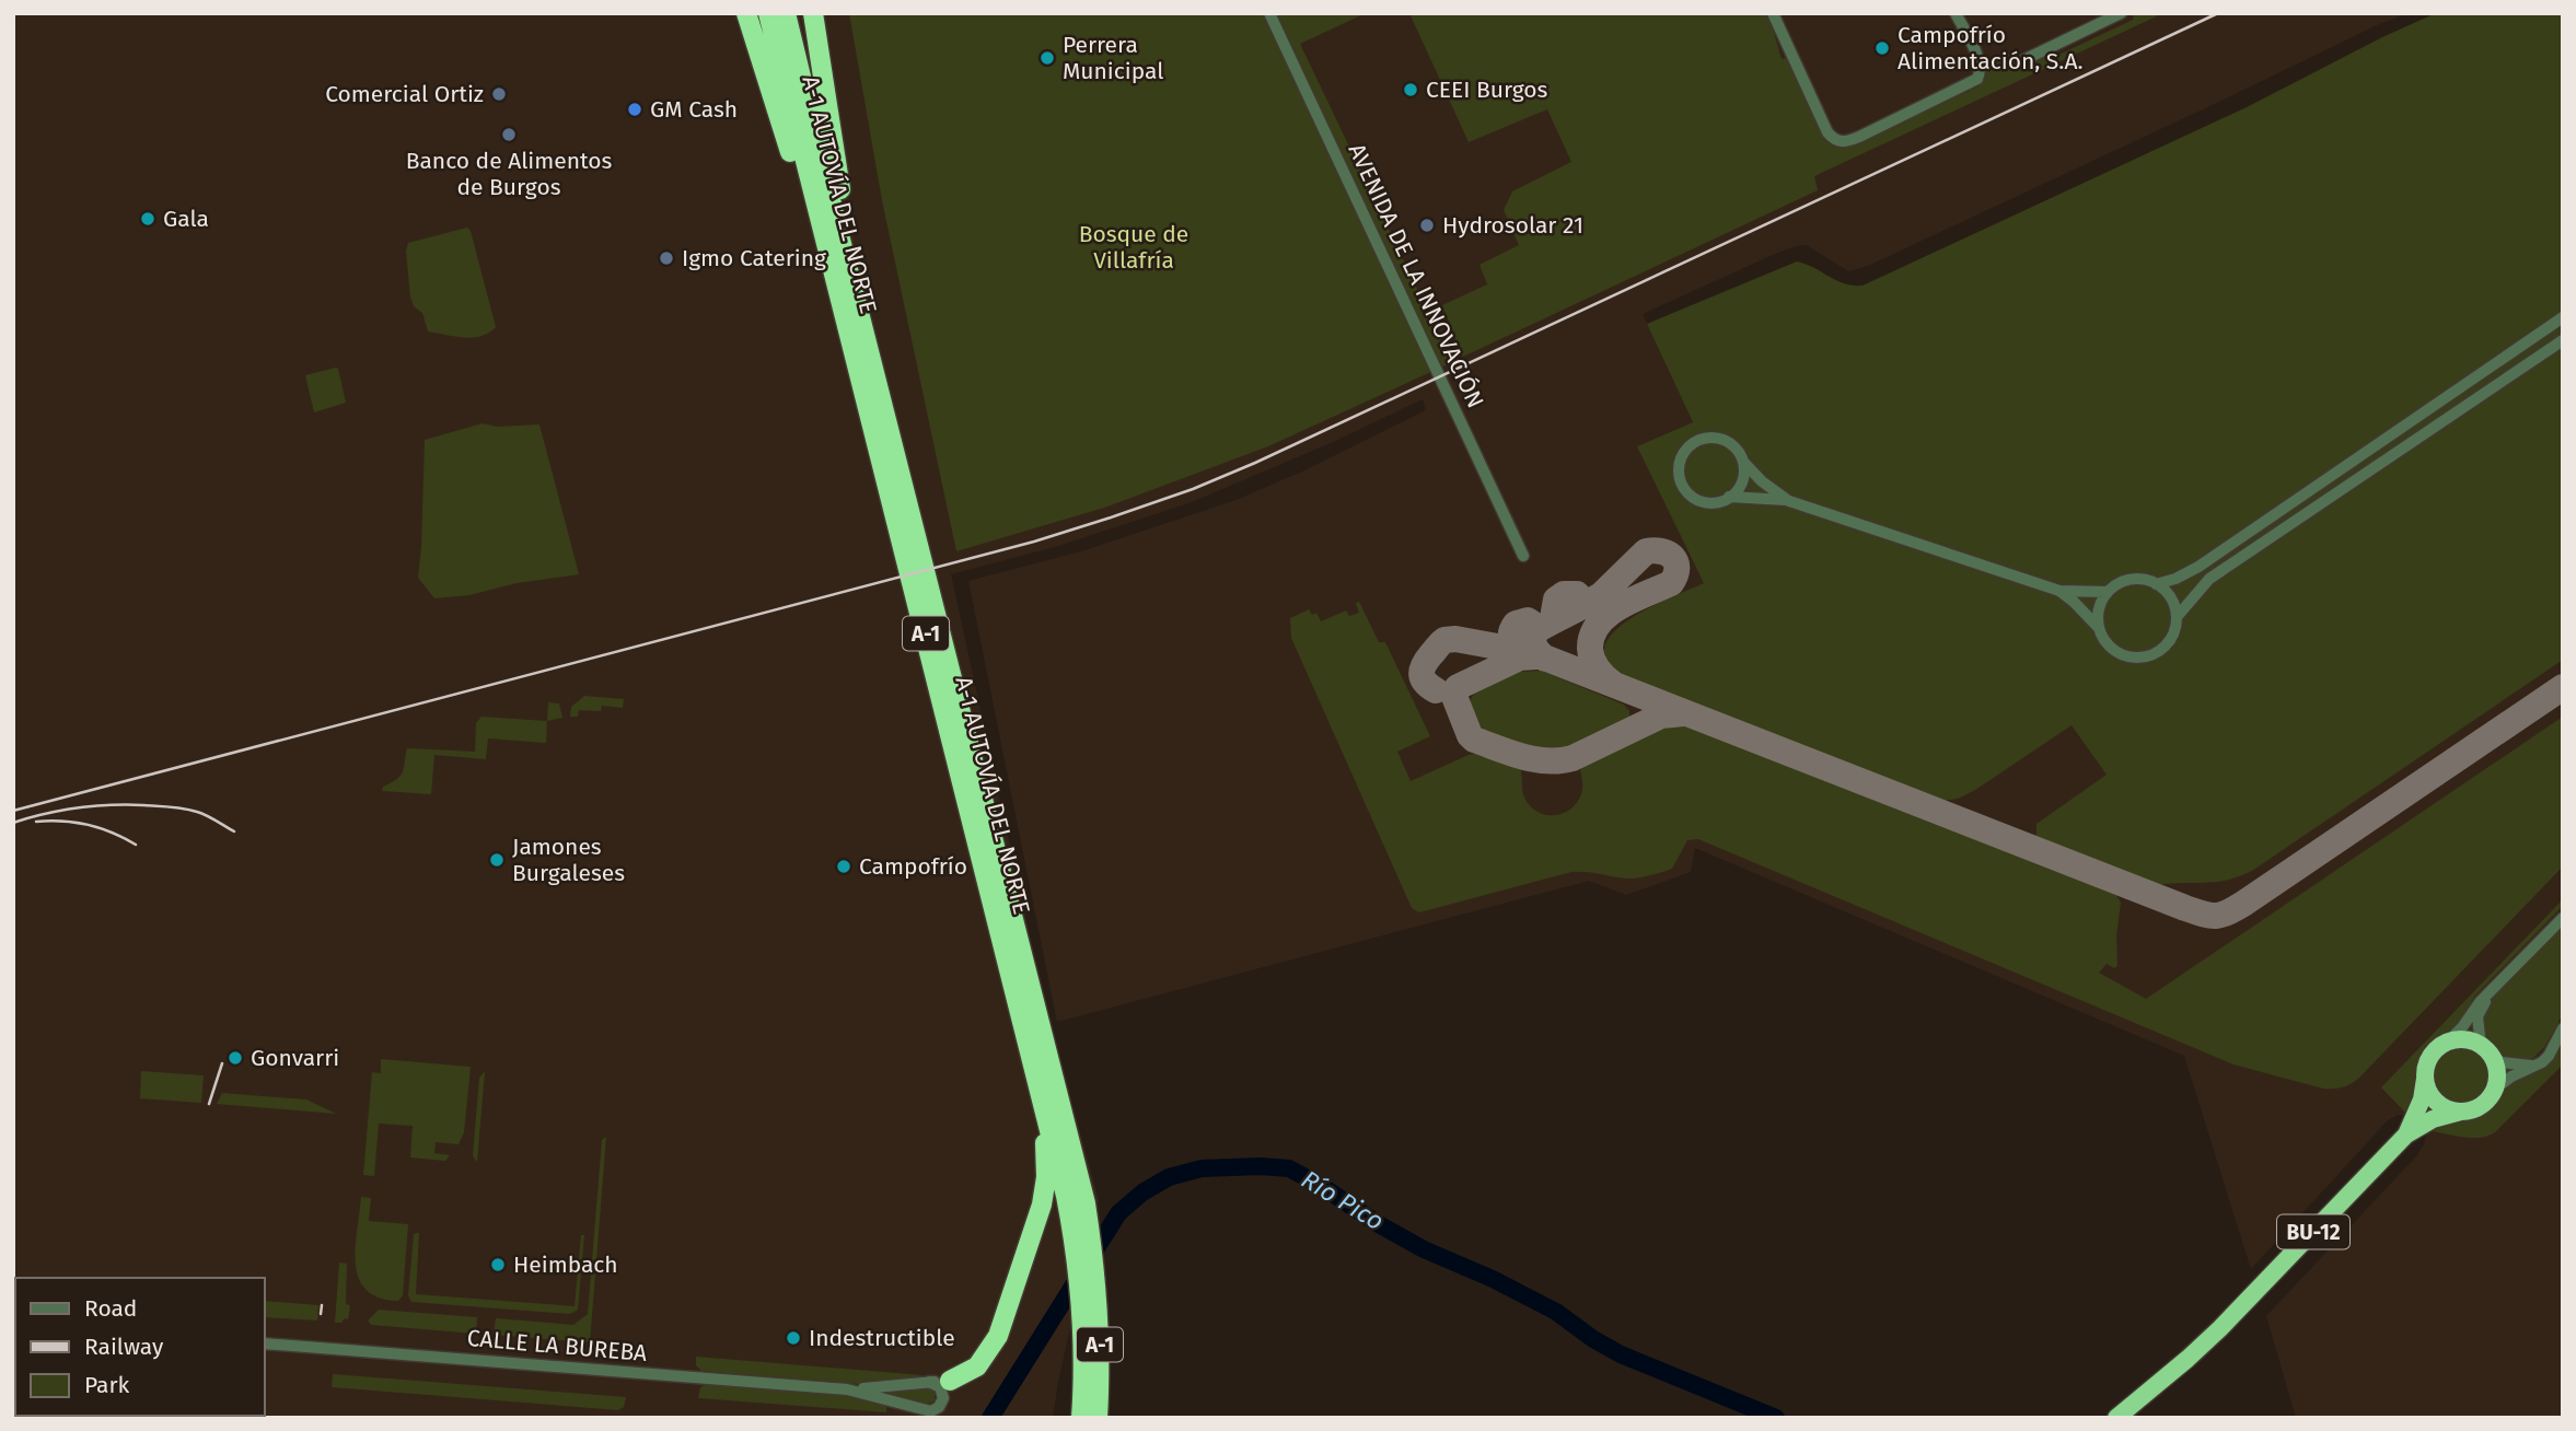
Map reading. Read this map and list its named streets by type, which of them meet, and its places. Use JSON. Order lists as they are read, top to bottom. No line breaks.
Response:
{"streets":{"highway":["A-1 AUTOVÍA DEL NORTE","A-1","BU-12"],"street":["AVENIDA DE LA INNOVACIÓN","CALLE LA BUREBA"]},"crossings":[["A-1 AUTOVÍA DEL NORTE","A-1"]],"water":["Río Pico"],"parks":["Bosque de Villafría"],"places":["Campofrío Alimentación, S.A.","Perrera Municipal","CEEI Burgos","Comercial Ortiz","GM Cash","Banco de Alimentos de Burgos","Gala","Hydrosolar 21","Igmo Catering","Jamones Burgaleses","Campofrío","Gonvarri","Heimbach","Indestructible"],"legend":["Road","Railway","Park"]}
